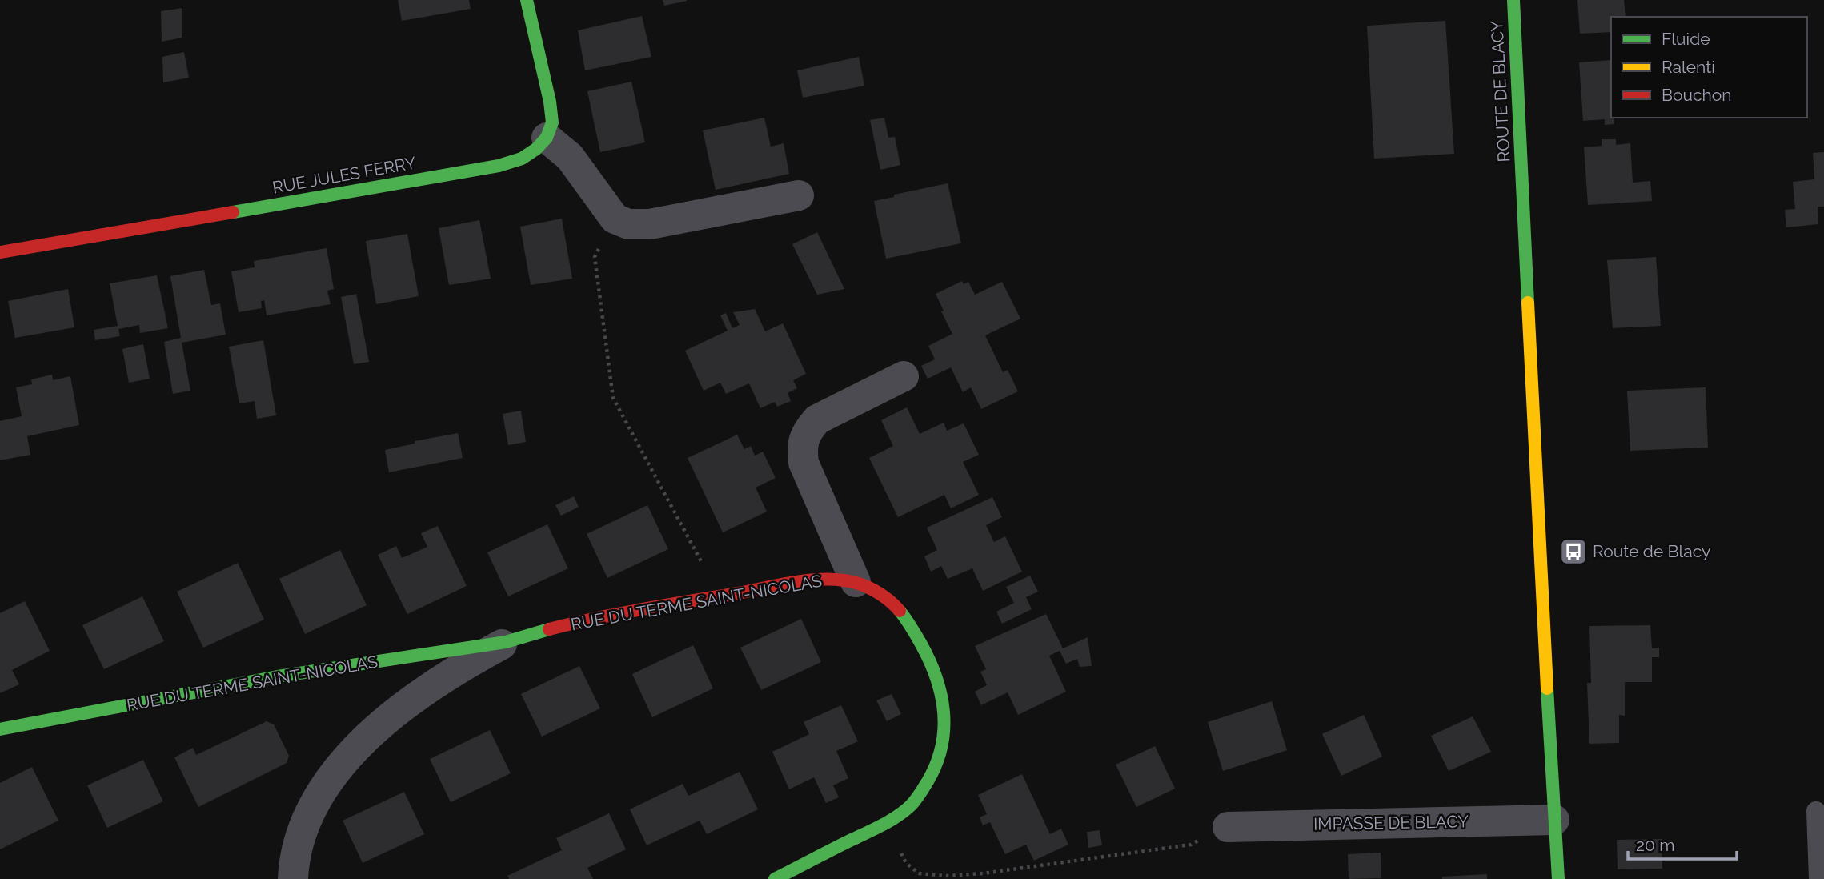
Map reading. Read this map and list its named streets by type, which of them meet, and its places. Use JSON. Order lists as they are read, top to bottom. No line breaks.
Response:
{"streets":{"street":["ROUTE DE BLACY","RUE JULES FERRY","RUE DU TERME SAINT-NICOLAS","IMPASSE DE BLACY"]},"crossings":[["ROUTE DE BLACY","IMPASSE DE BLACY"]],"places":{"bus stop":["Route de Blacy"]},"legend":["Fluide","Ralenti","Bouchon"],"scale_bar":"20 m"}
